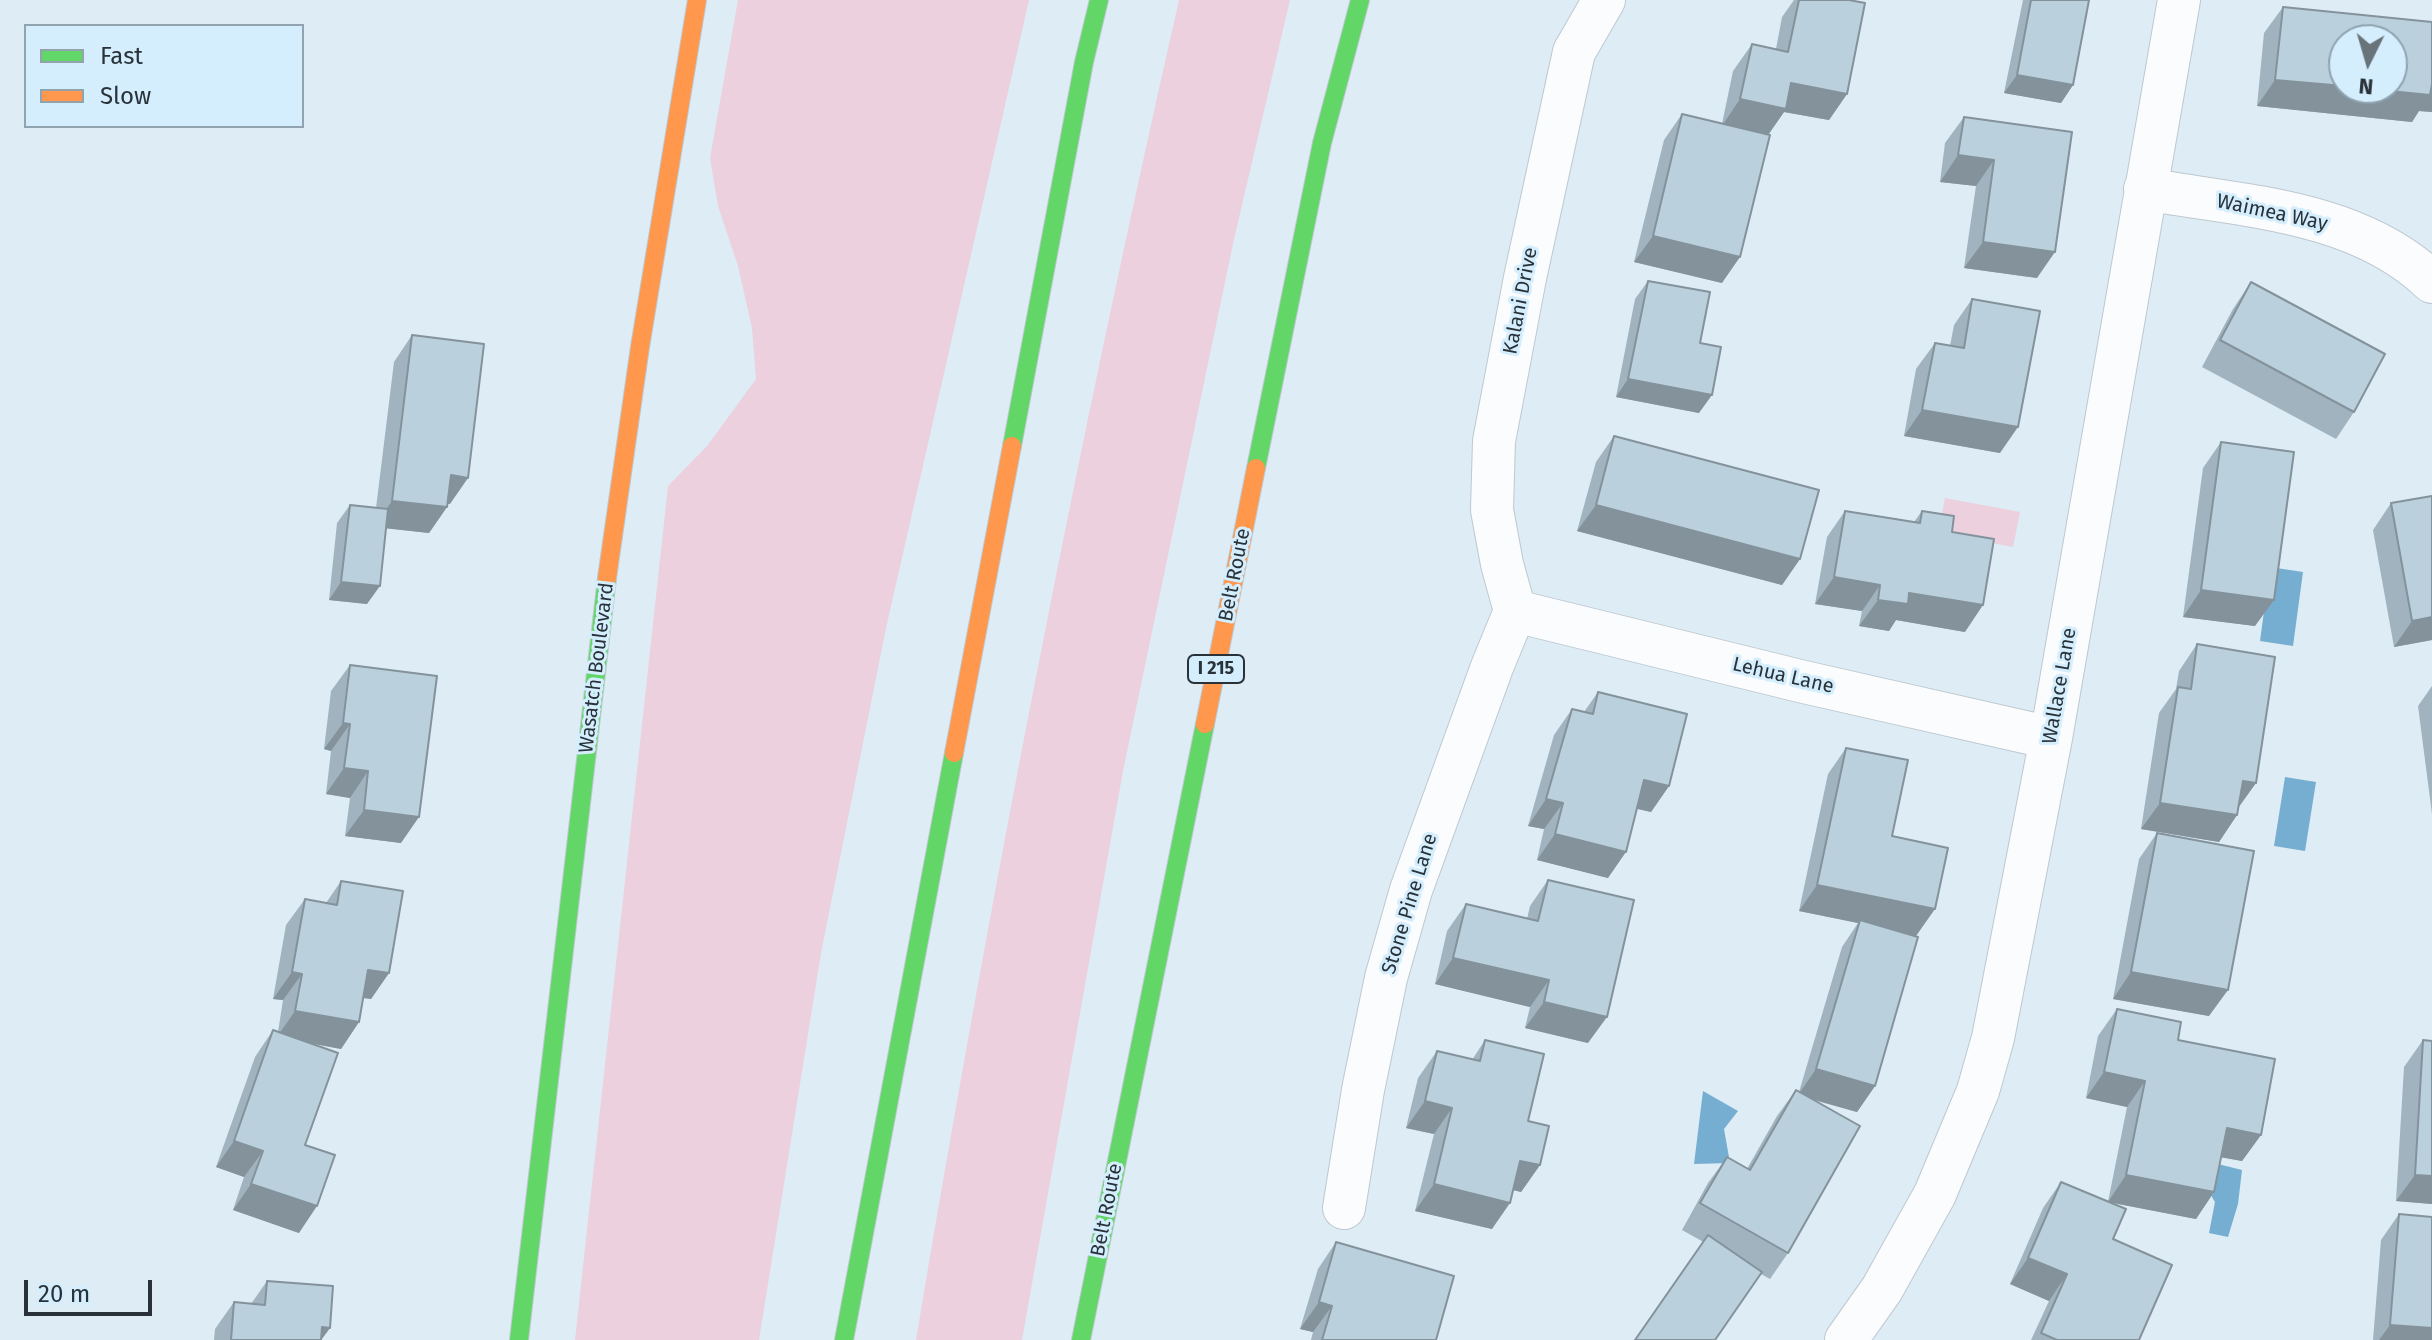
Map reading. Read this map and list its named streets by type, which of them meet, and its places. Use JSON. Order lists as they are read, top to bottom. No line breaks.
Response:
{"streets":{"main road":["Belt Route","Wasatch Boulevard","I 215"],"street":["Waimea Way","Kalani Drive","Lehua Lane","Wallace Lane","Stone Pine Lane"]},"crossings":[["Waimea Way","Wallace Lane"],["Kalani Drive","Lehua Lane"],["Kalani Drive","Stone Pine Lane"],["Lehua Lane","Wallace Lane"],["Lehua Lane","Stone Pine Lane"]],"legend":["Fast","Slow"],"scale_bar":"20 m","north":"bottom"}
